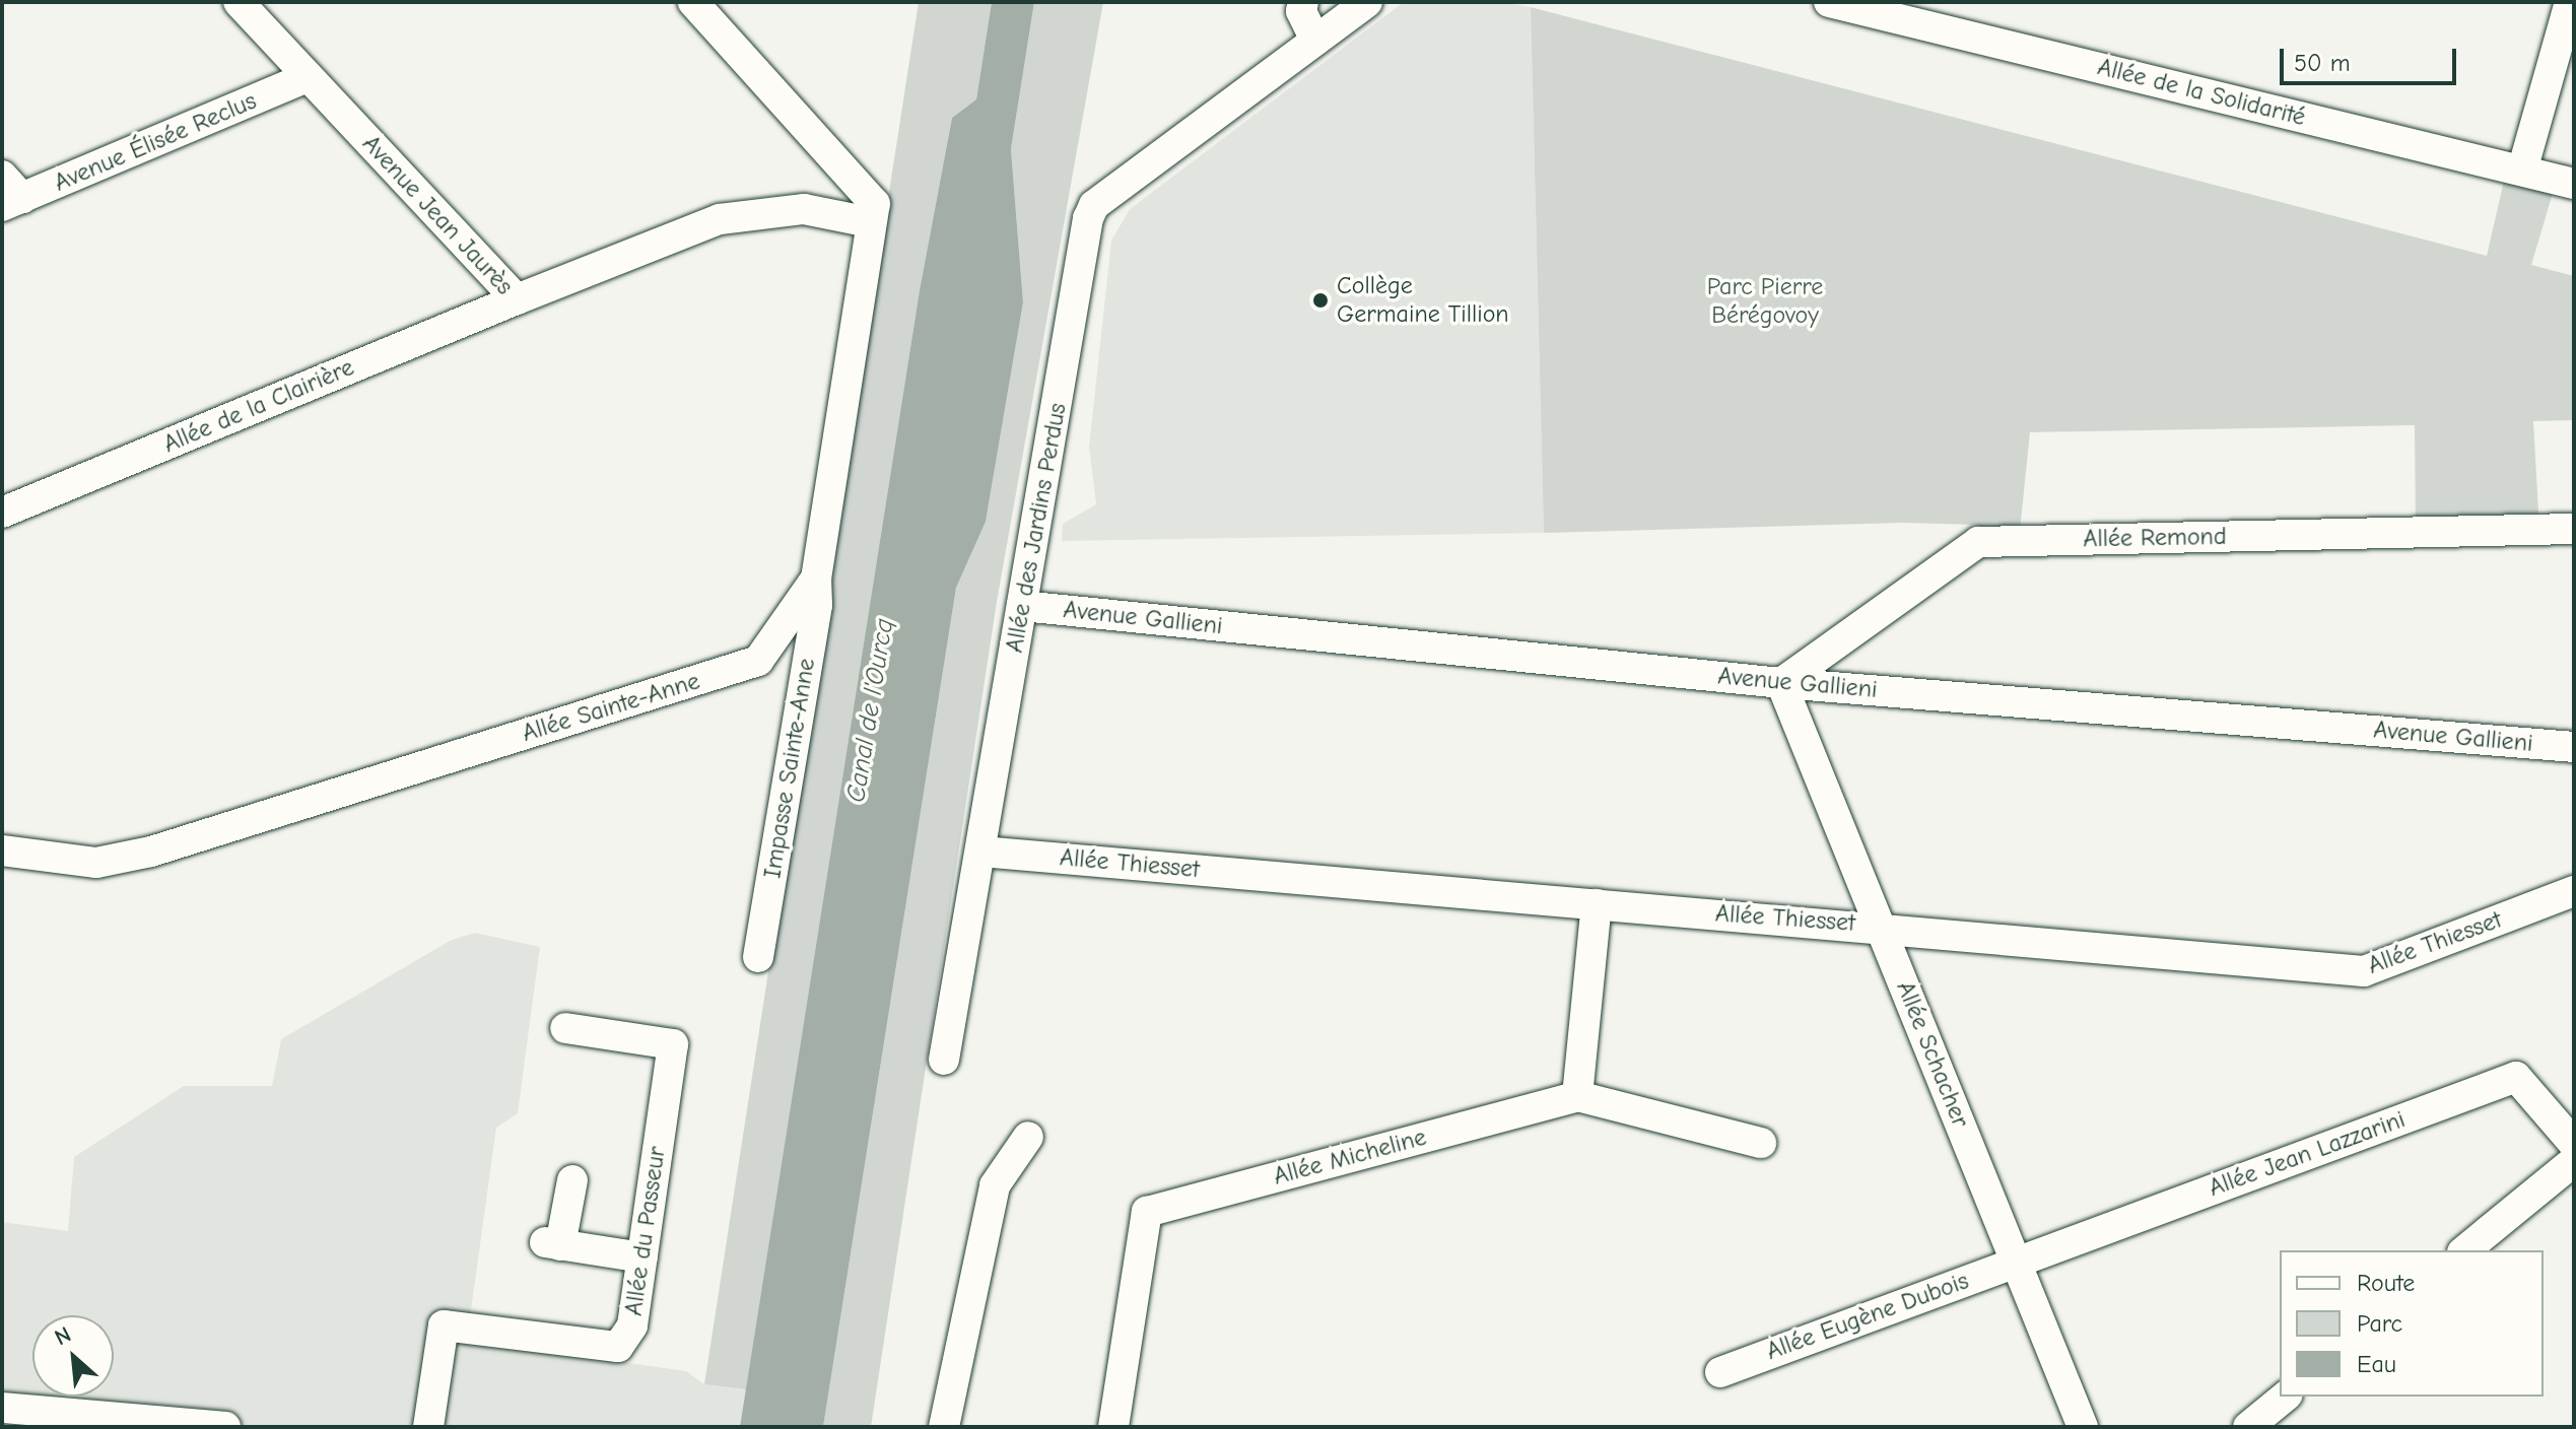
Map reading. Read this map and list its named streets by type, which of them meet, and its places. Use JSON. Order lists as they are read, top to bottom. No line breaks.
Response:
{"streets":{"street":["Allée de la Solidarité","Avenue Élisée Reclus","Avenue Jean Jaurès","Allée de la Clairière","Allée des Jardins Perdus","Allée Remond","Avenue Gallieni","Allée Sainte-Anne","Impasse Sainte-Anne","Allée Thiesset","Allée Schacher","Allée Jean Lazzarini","Allée Micheline","Allée du Passeur","Allée Eugène Dubois"]},"crossings":[["Avenue Élisée Reclus","Avenue Jean Jaurès"],["Avenue Jean Jaurès","Allée de la Clairière"],["Avenue Jean Jaurès","Allée Sainte-Anne"],["Allée des Jardins Perdus","Avenue Gallieni"],["Allée des Jardins Perdus","Allée Thiesset"],["Allée Remond","Avenue Gallieni"],["Allée Remond","Allée Schacher"],["Avenue Gallieni","Allée Schacher"],["Allée Sainte-Anne","Impasse Sainte-Anne"],["Allée Thiesset","Allée Schacher"],["Allée Schacher","Allée Jean Lazzarini"],["Allée Schacher","Allée Eugène Dubois"],["Allée Jean Lazzarini","Allée Eugène Dubois"]],"water":["Canal de l'Ourcq"],"parks":["Parc Pierre Bérégovoy"],"places":["Collège Germaine Tillion"],"legend":["Route","Parc","Eau"],"scale_bar":"50 m","north":"top left"}
